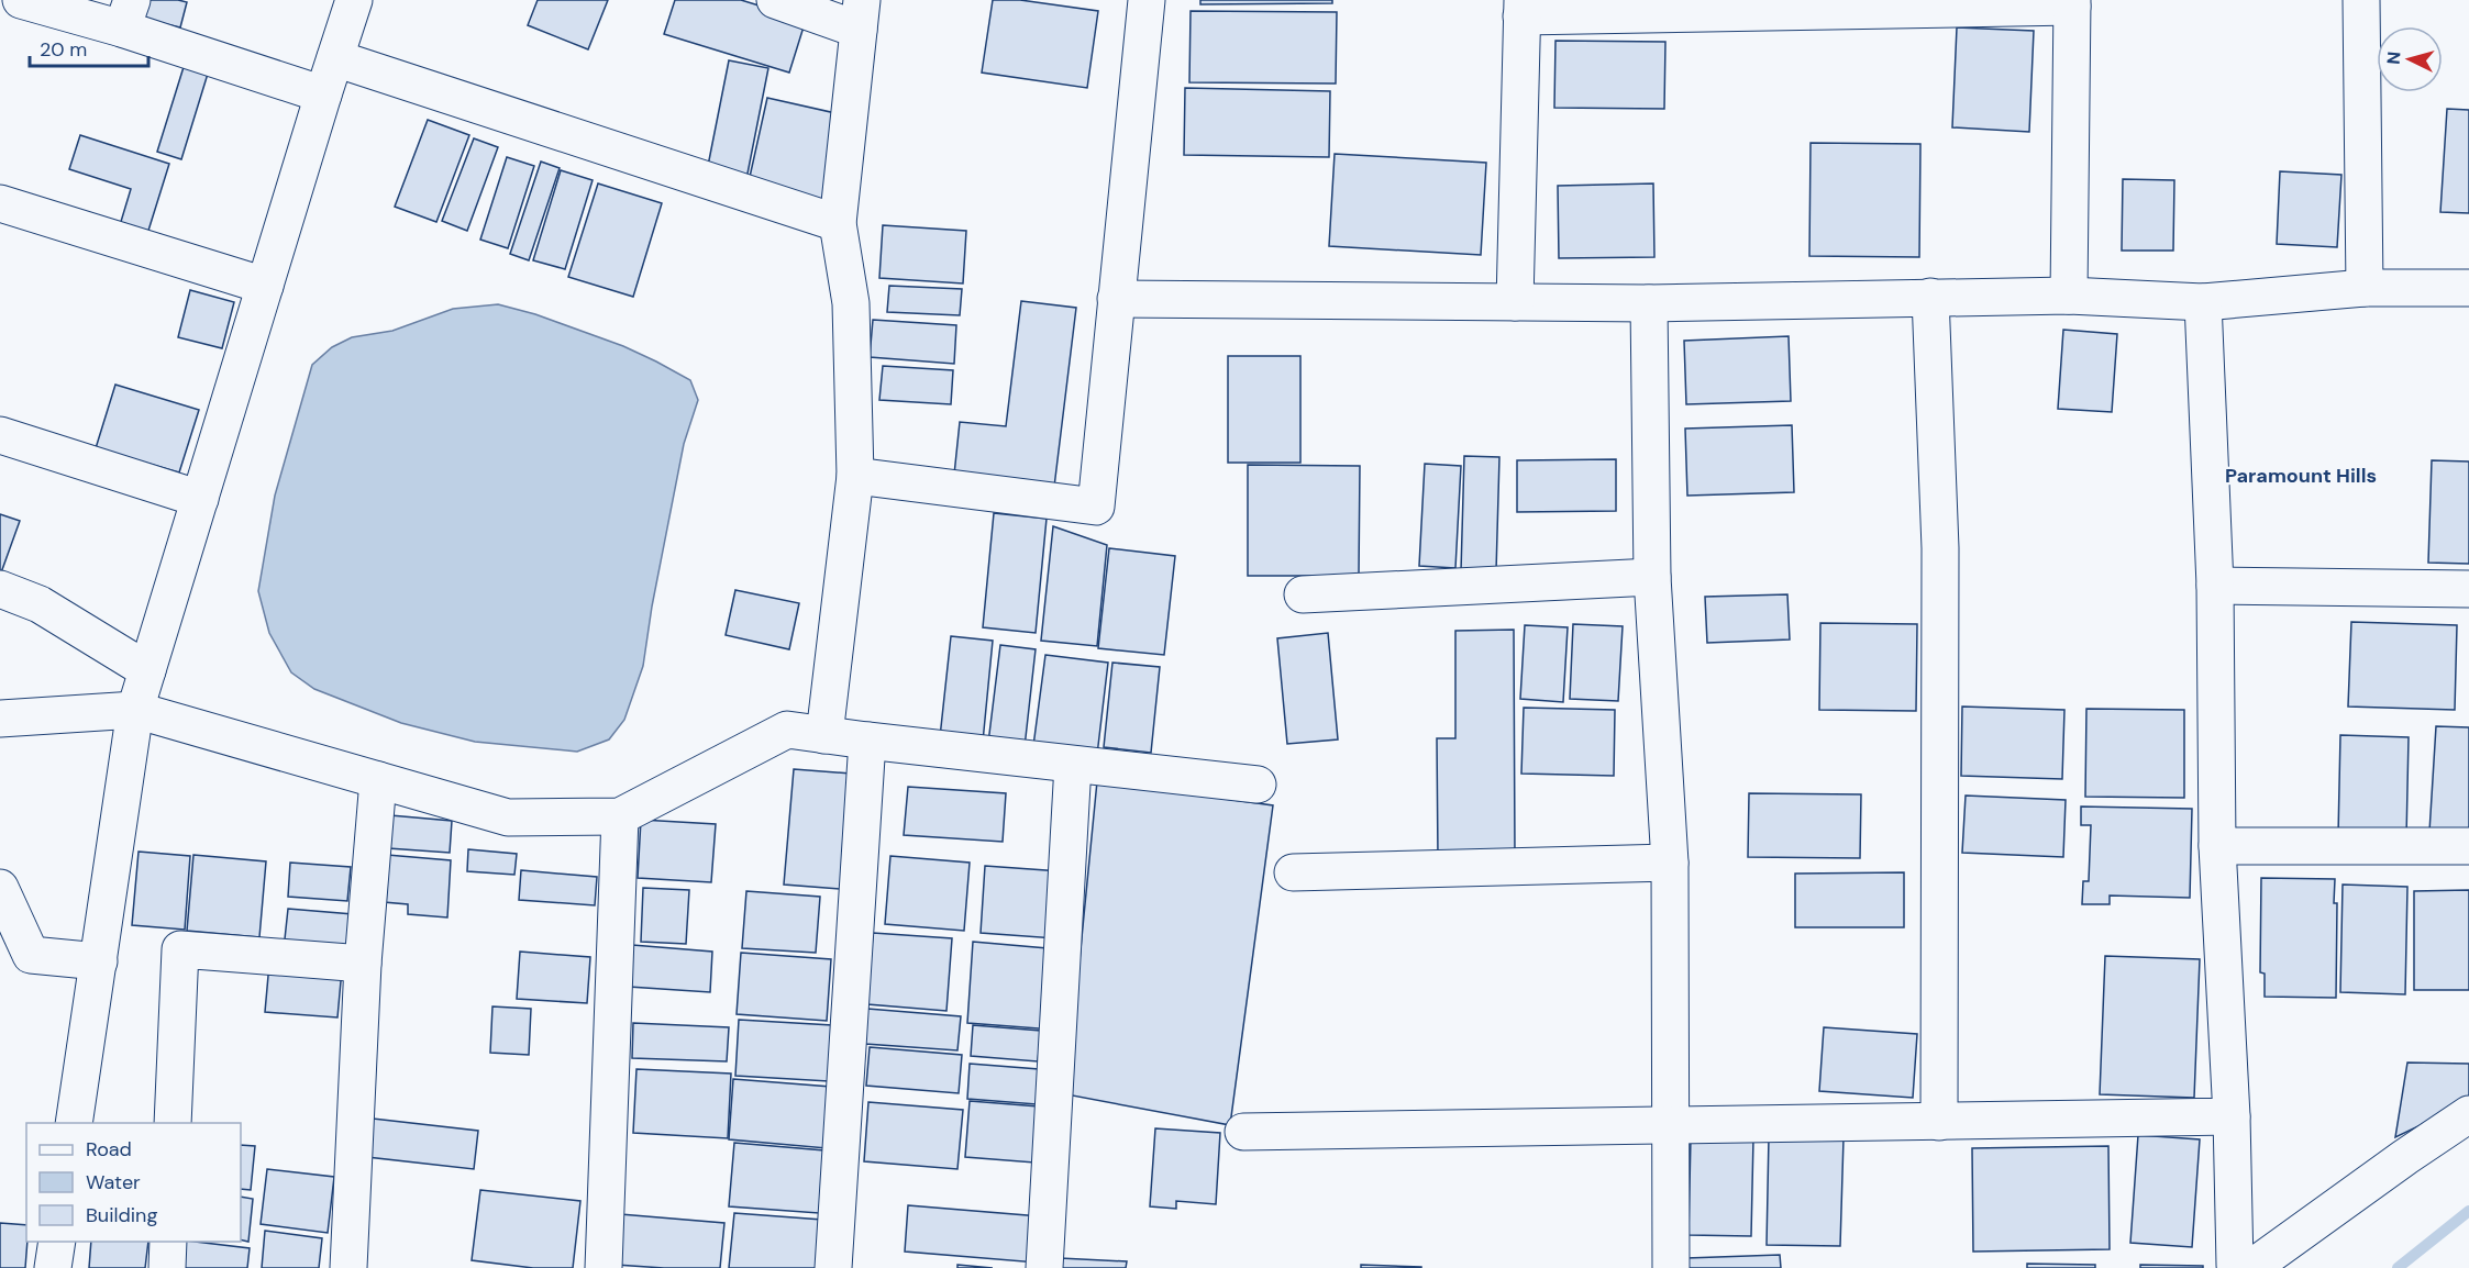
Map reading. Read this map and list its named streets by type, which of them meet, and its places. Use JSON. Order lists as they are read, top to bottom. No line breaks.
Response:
{"districts":["Paramount Hills"],"legend":["Road","Water","Building"],"scale_bar":"20 m","north":"left"}
